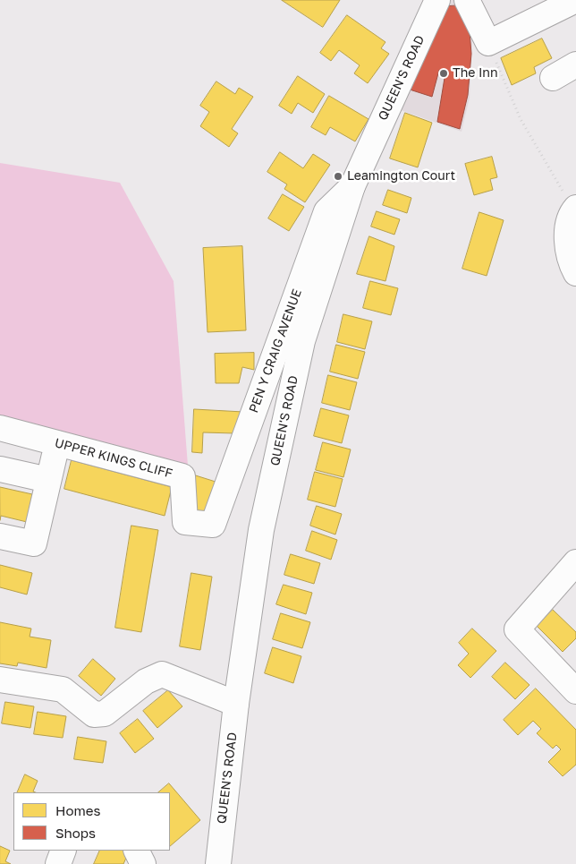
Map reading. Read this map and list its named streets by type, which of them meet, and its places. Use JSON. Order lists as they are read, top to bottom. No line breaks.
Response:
{"streets":{"street":["QUEEN'S ROAD","PEN Y CRAIG AVENUE","UPPER KINGS CLIFF"]},"crossings":[["QUEEN'S ROAD","PEN Y CRAIG AVENUE"],["PEN Y CRAIG AVENUE","UPPER KINGS CLIFF"]],"places":["The Inn","Leamington Court"],"legend":["Homes","Shops"]}
